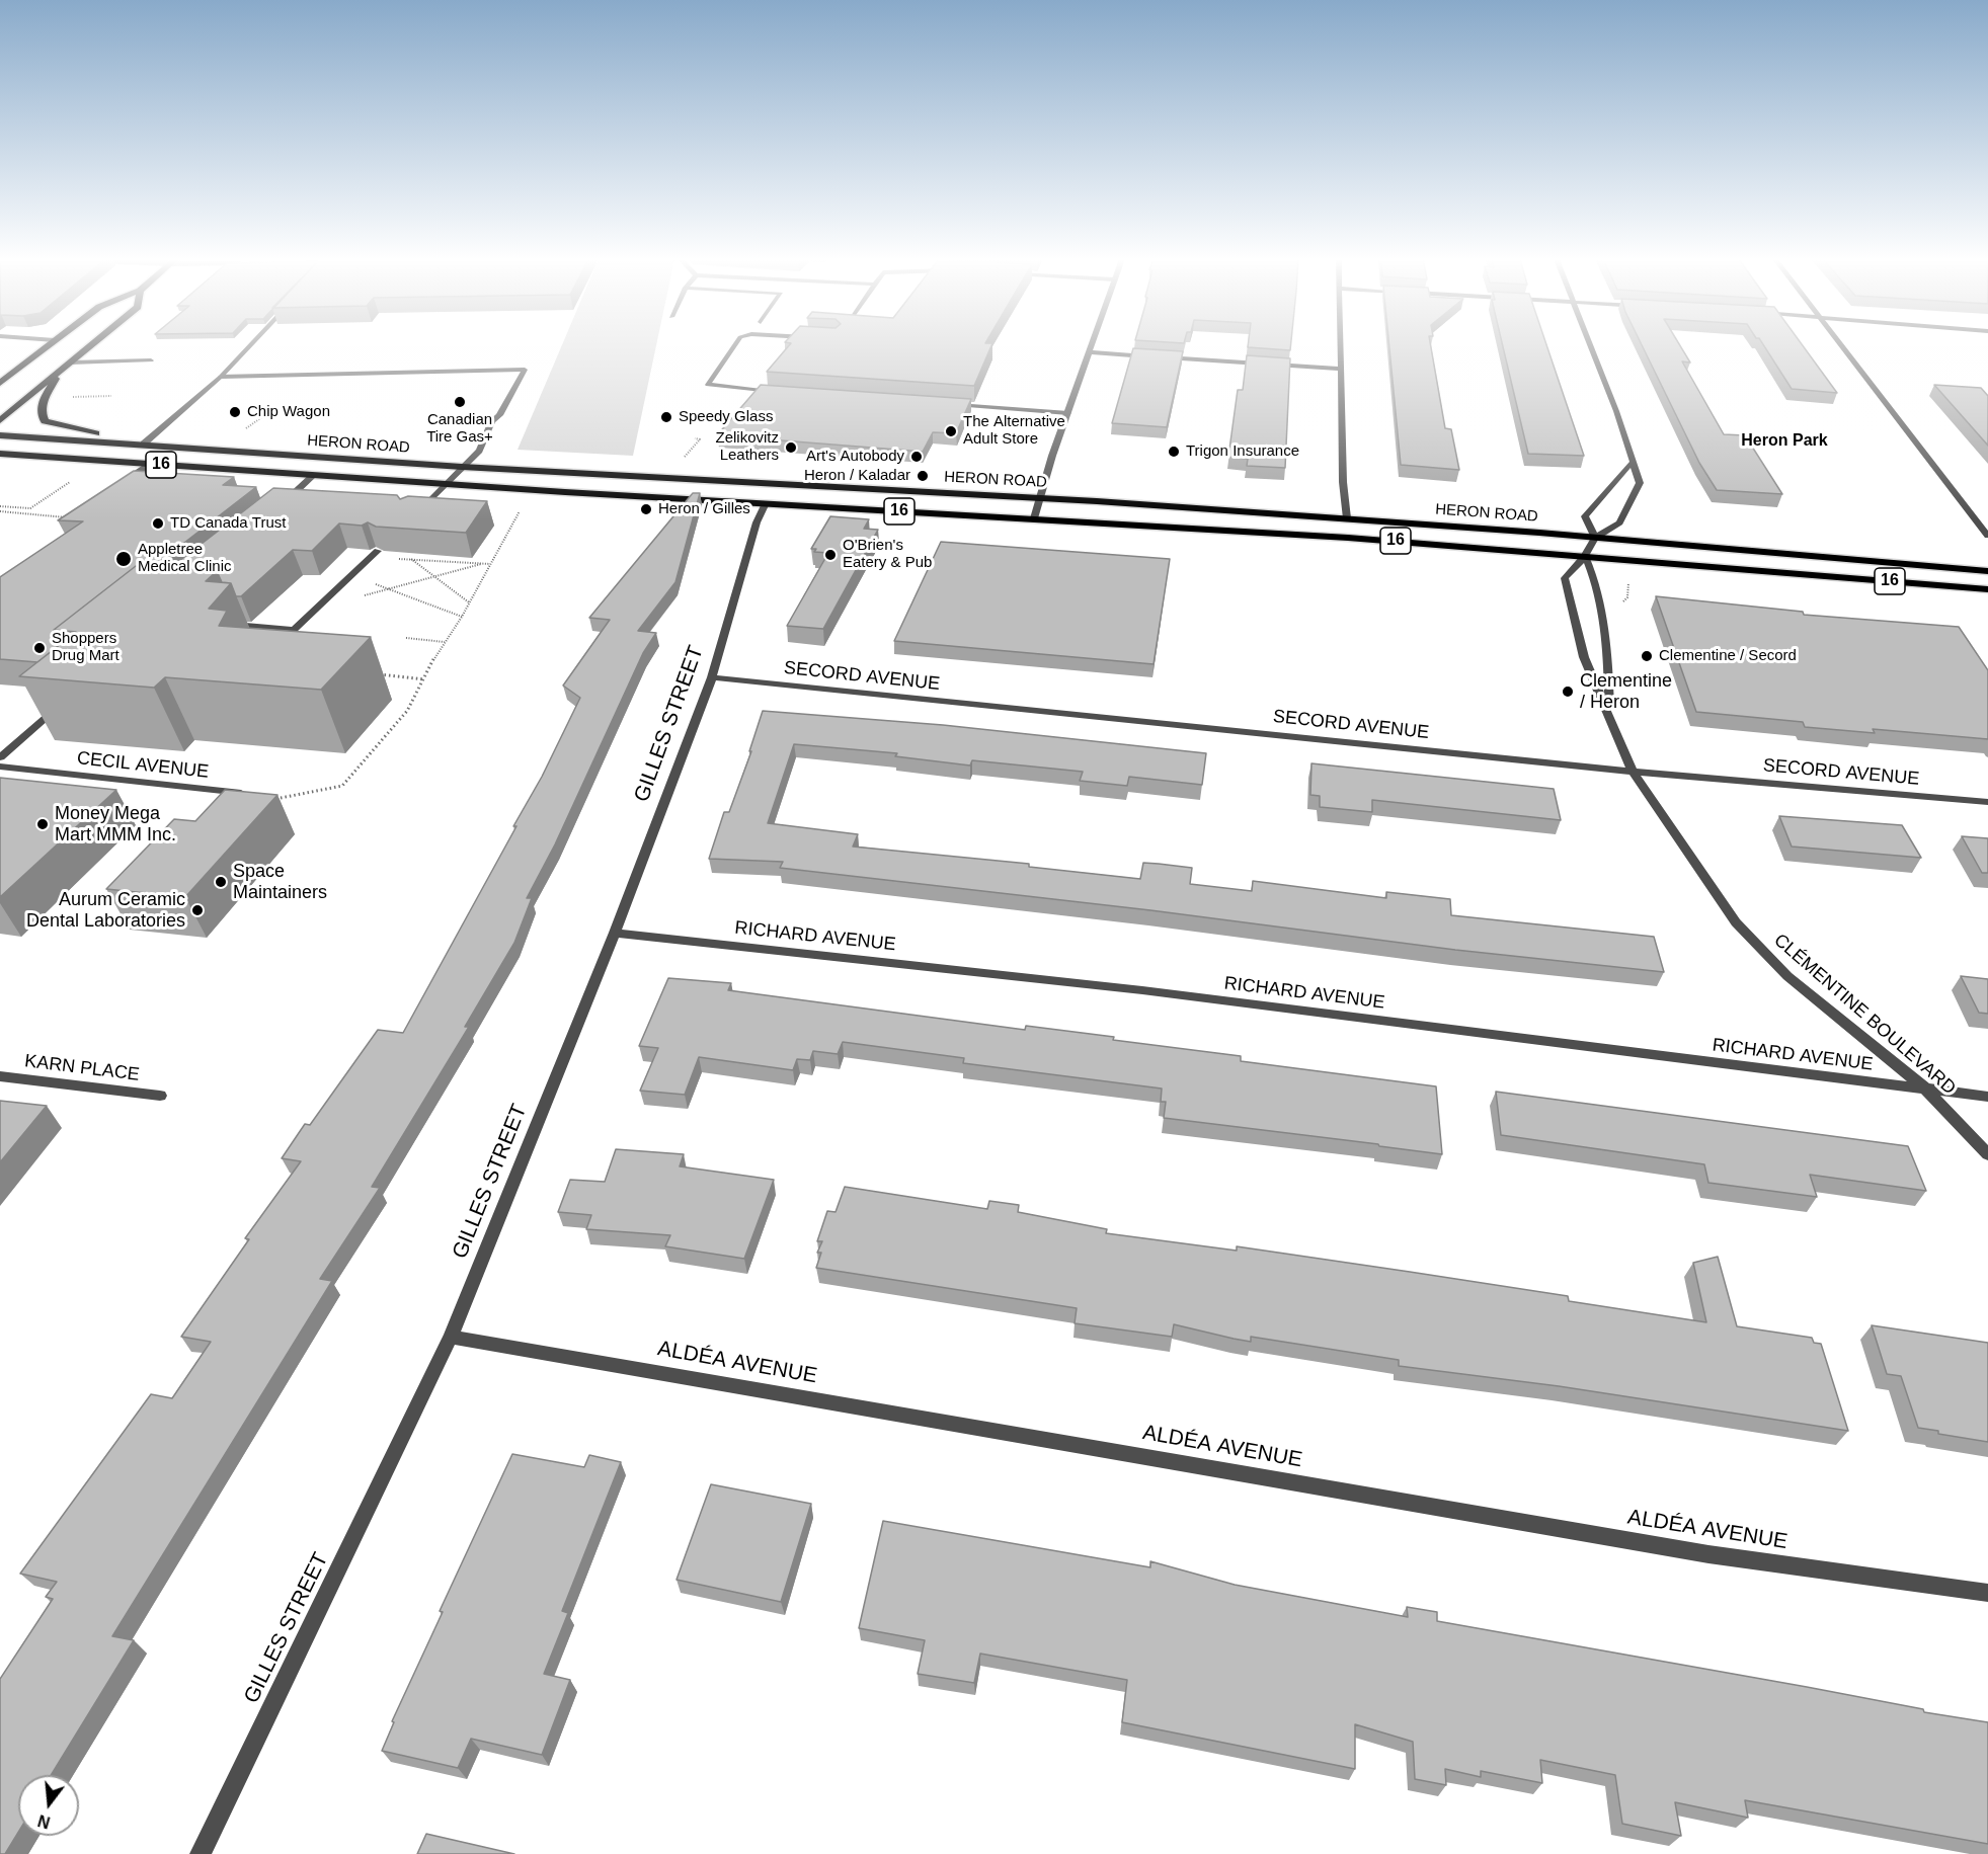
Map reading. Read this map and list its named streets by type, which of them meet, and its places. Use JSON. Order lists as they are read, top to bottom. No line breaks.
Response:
{"streets":{"main road":["HERON ROAD","16"],"street":["SECORD AVENUE","GILLES STREET","CECIL AVENUE","RICHARD AVENUE","CLÉMENTINE BOULEVARD","KARN PLACE","ALDÉA AVENUE"]},"crossings":[["HERON ROAD","GILLES STREET"],["HERON ROAD","CLÉMENTINE BOULEVARD"],["SECORD AVENUE","GILLES STREET"],["SECORD AVENUE","CLÉMENTINE BOULEVARD"],["GILLES STREET","RICHARD AVENUE"],["GILLES STREET","ALDÉA AVENUE"],["RICHARD AVENUE","CLÉMENTINE BOULEVARD"]],"districts":["Heron Park"],"places":["Canadian Tire Gas+","Chip Wagon","Speedy Glass","The Alternative Adult Store","Zelikovitz Leathers","Trigon Insurance","Art's Autobody","Heron / Kaladar","Heron / Gilles","TD Canada Trust","O'Brien's Eatery & Pub","Appletree Medical Clinic","Shoppers Drug Mart","Clementine / Secord","Clementine / Heron","Money Mega Mart MMM Inc.","Space Maintainers","Aurum Ceramic Dental Laboratories"],"north":"bottom"}
